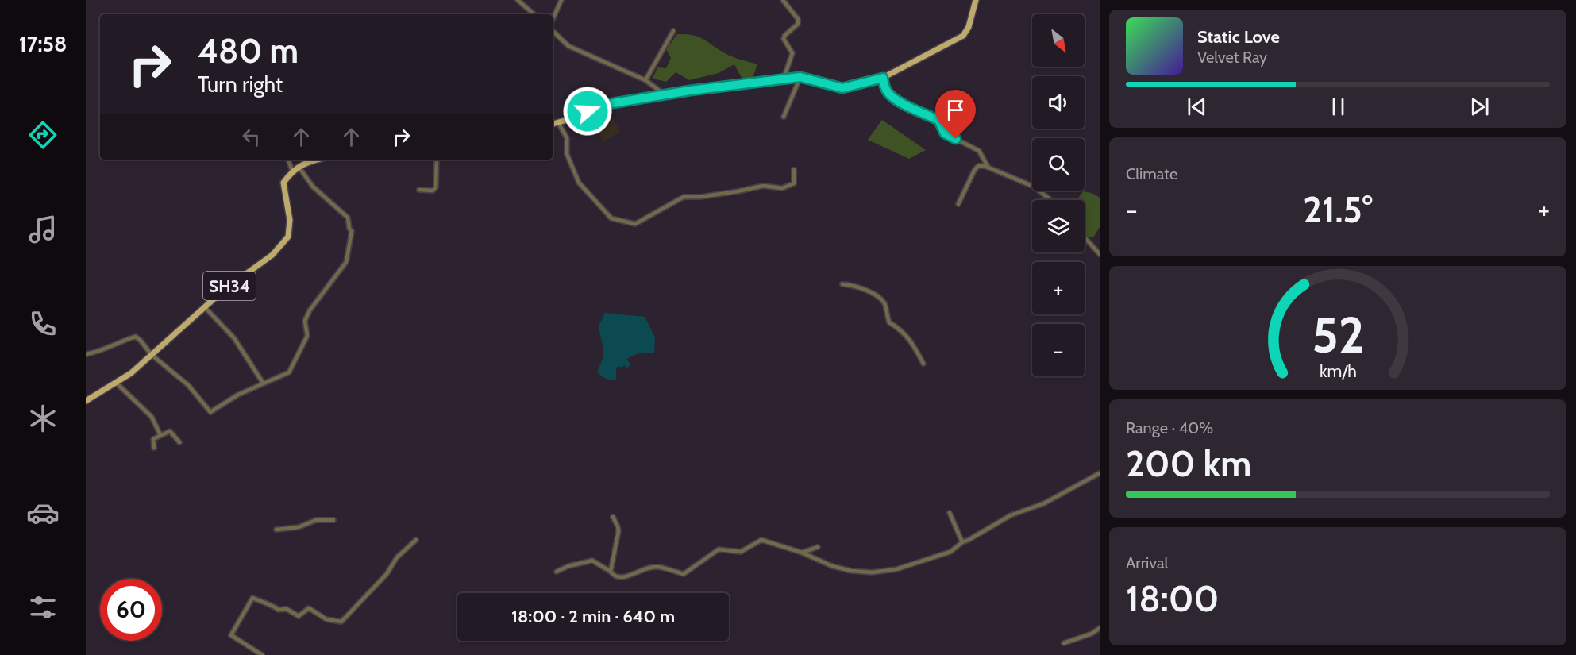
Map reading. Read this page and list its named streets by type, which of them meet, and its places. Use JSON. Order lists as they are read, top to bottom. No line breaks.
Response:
{"streets":{"main road":["SH34"]},"north":"bottom right","page":{"tabs":"17:58","map_buttons":["+","−"],"turn":["480 m","Turn right"],"song":["Static Love","Velvet Ray"],"tile":["Climate",["Range · 40%","200 km"],["Arrival","18:00"]],"heat":["−","21.5°","+"],"limit":"60","trip":"18:00 · 2 min · 640 m","gauge":["52","km/h"]}}
